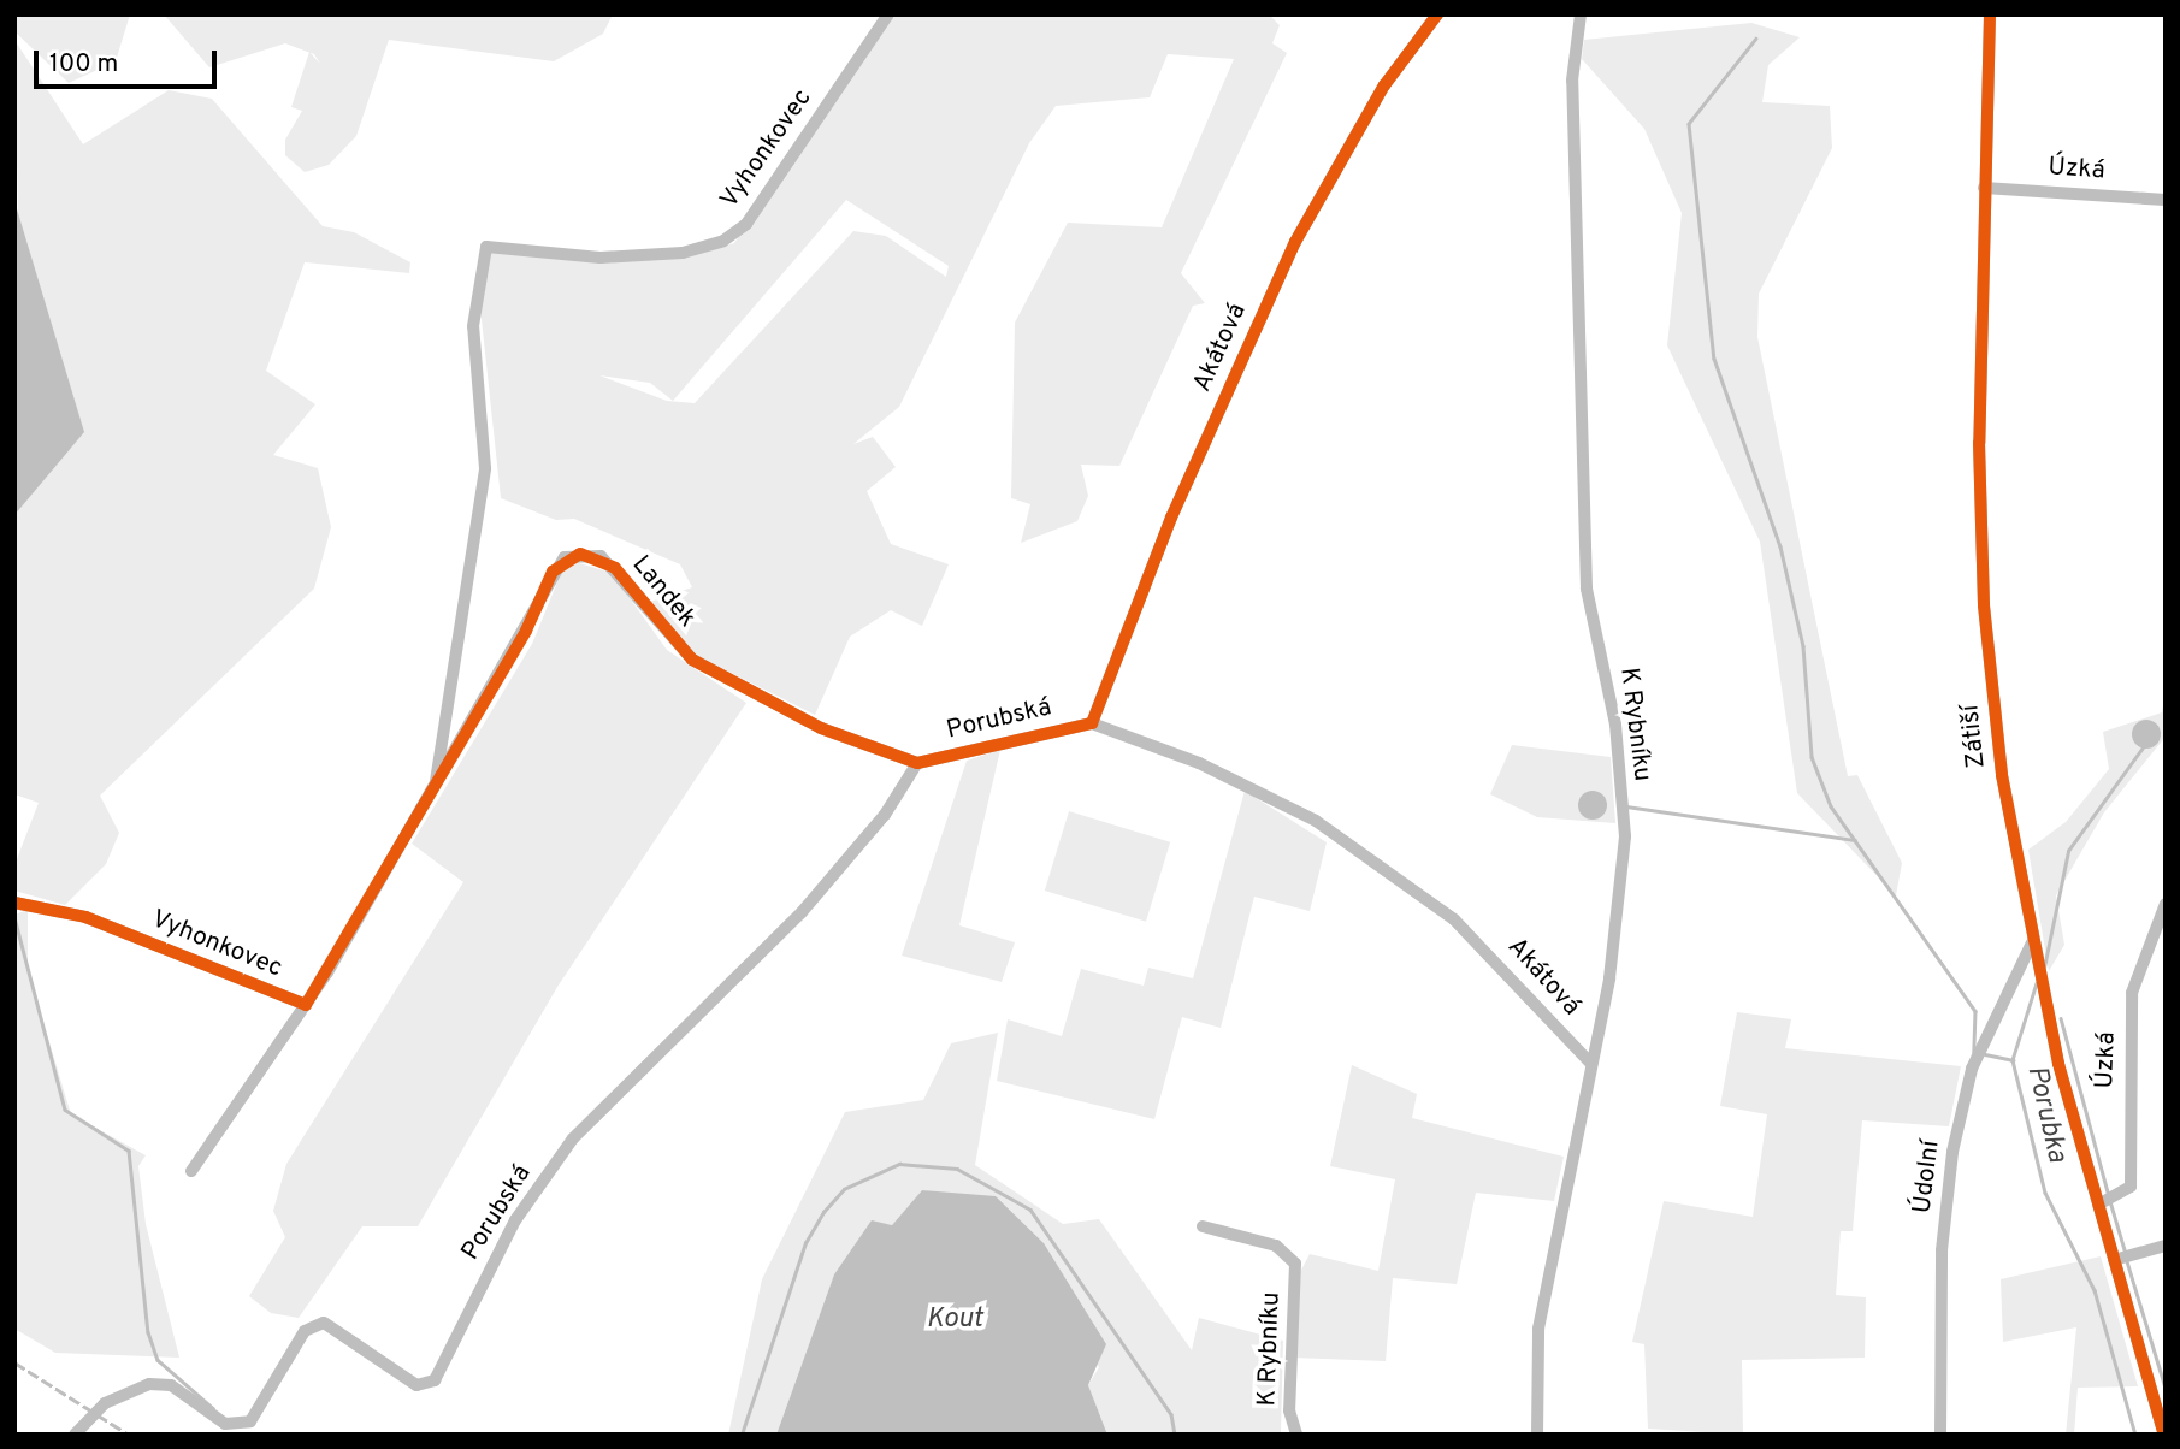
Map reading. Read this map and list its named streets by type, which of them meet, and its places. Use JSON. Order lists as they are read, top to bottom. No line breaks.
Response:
{"streets":{"street":["Vyhonkovec","Úzká","Akátová","Landek","Porubská","K Rybníku","Zátiší","Údolní"]},"crossings":[["Vyhonkovec","Landek"],["Úzká","Zátiší"],["Akátová","Porubská"],["Akátová","K Rybníku"],["Landek","Porubská"],["Zátiší","Údolní"]],"water":["Porubka","Kout"],"scale_bar":"100 m"}
